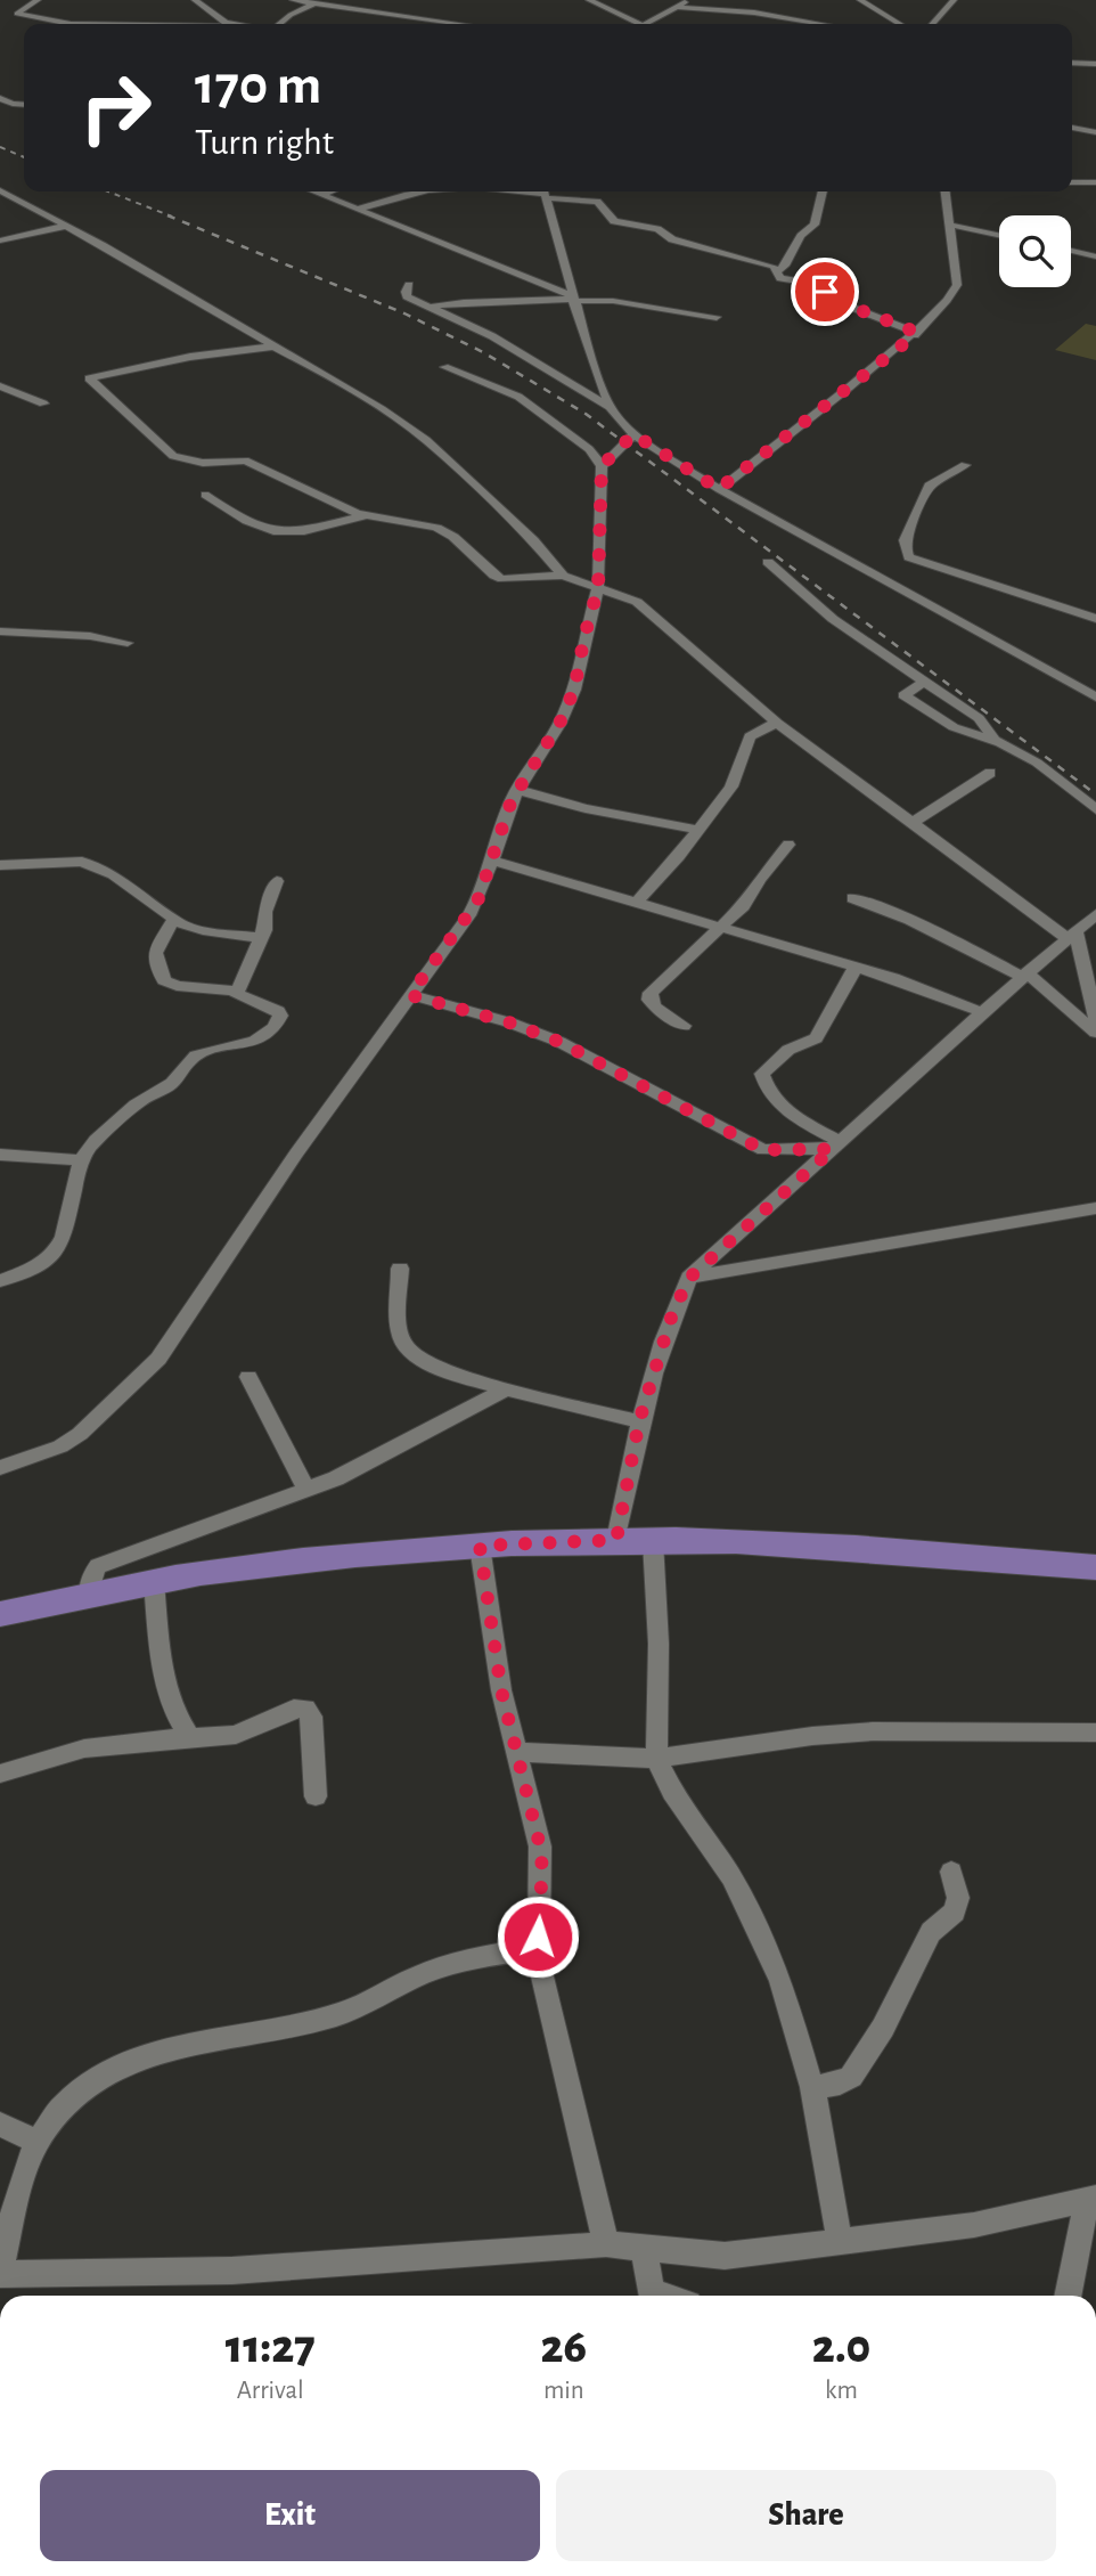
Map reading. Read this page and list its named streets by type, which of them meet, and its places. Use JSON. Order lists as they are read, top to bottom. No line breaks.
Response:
{"page":{"turn":["170 m","Turn right"],"eta":["11:27","Arrival","26","min","2.0","km"],"buttons":["Exit","Share"]}}
